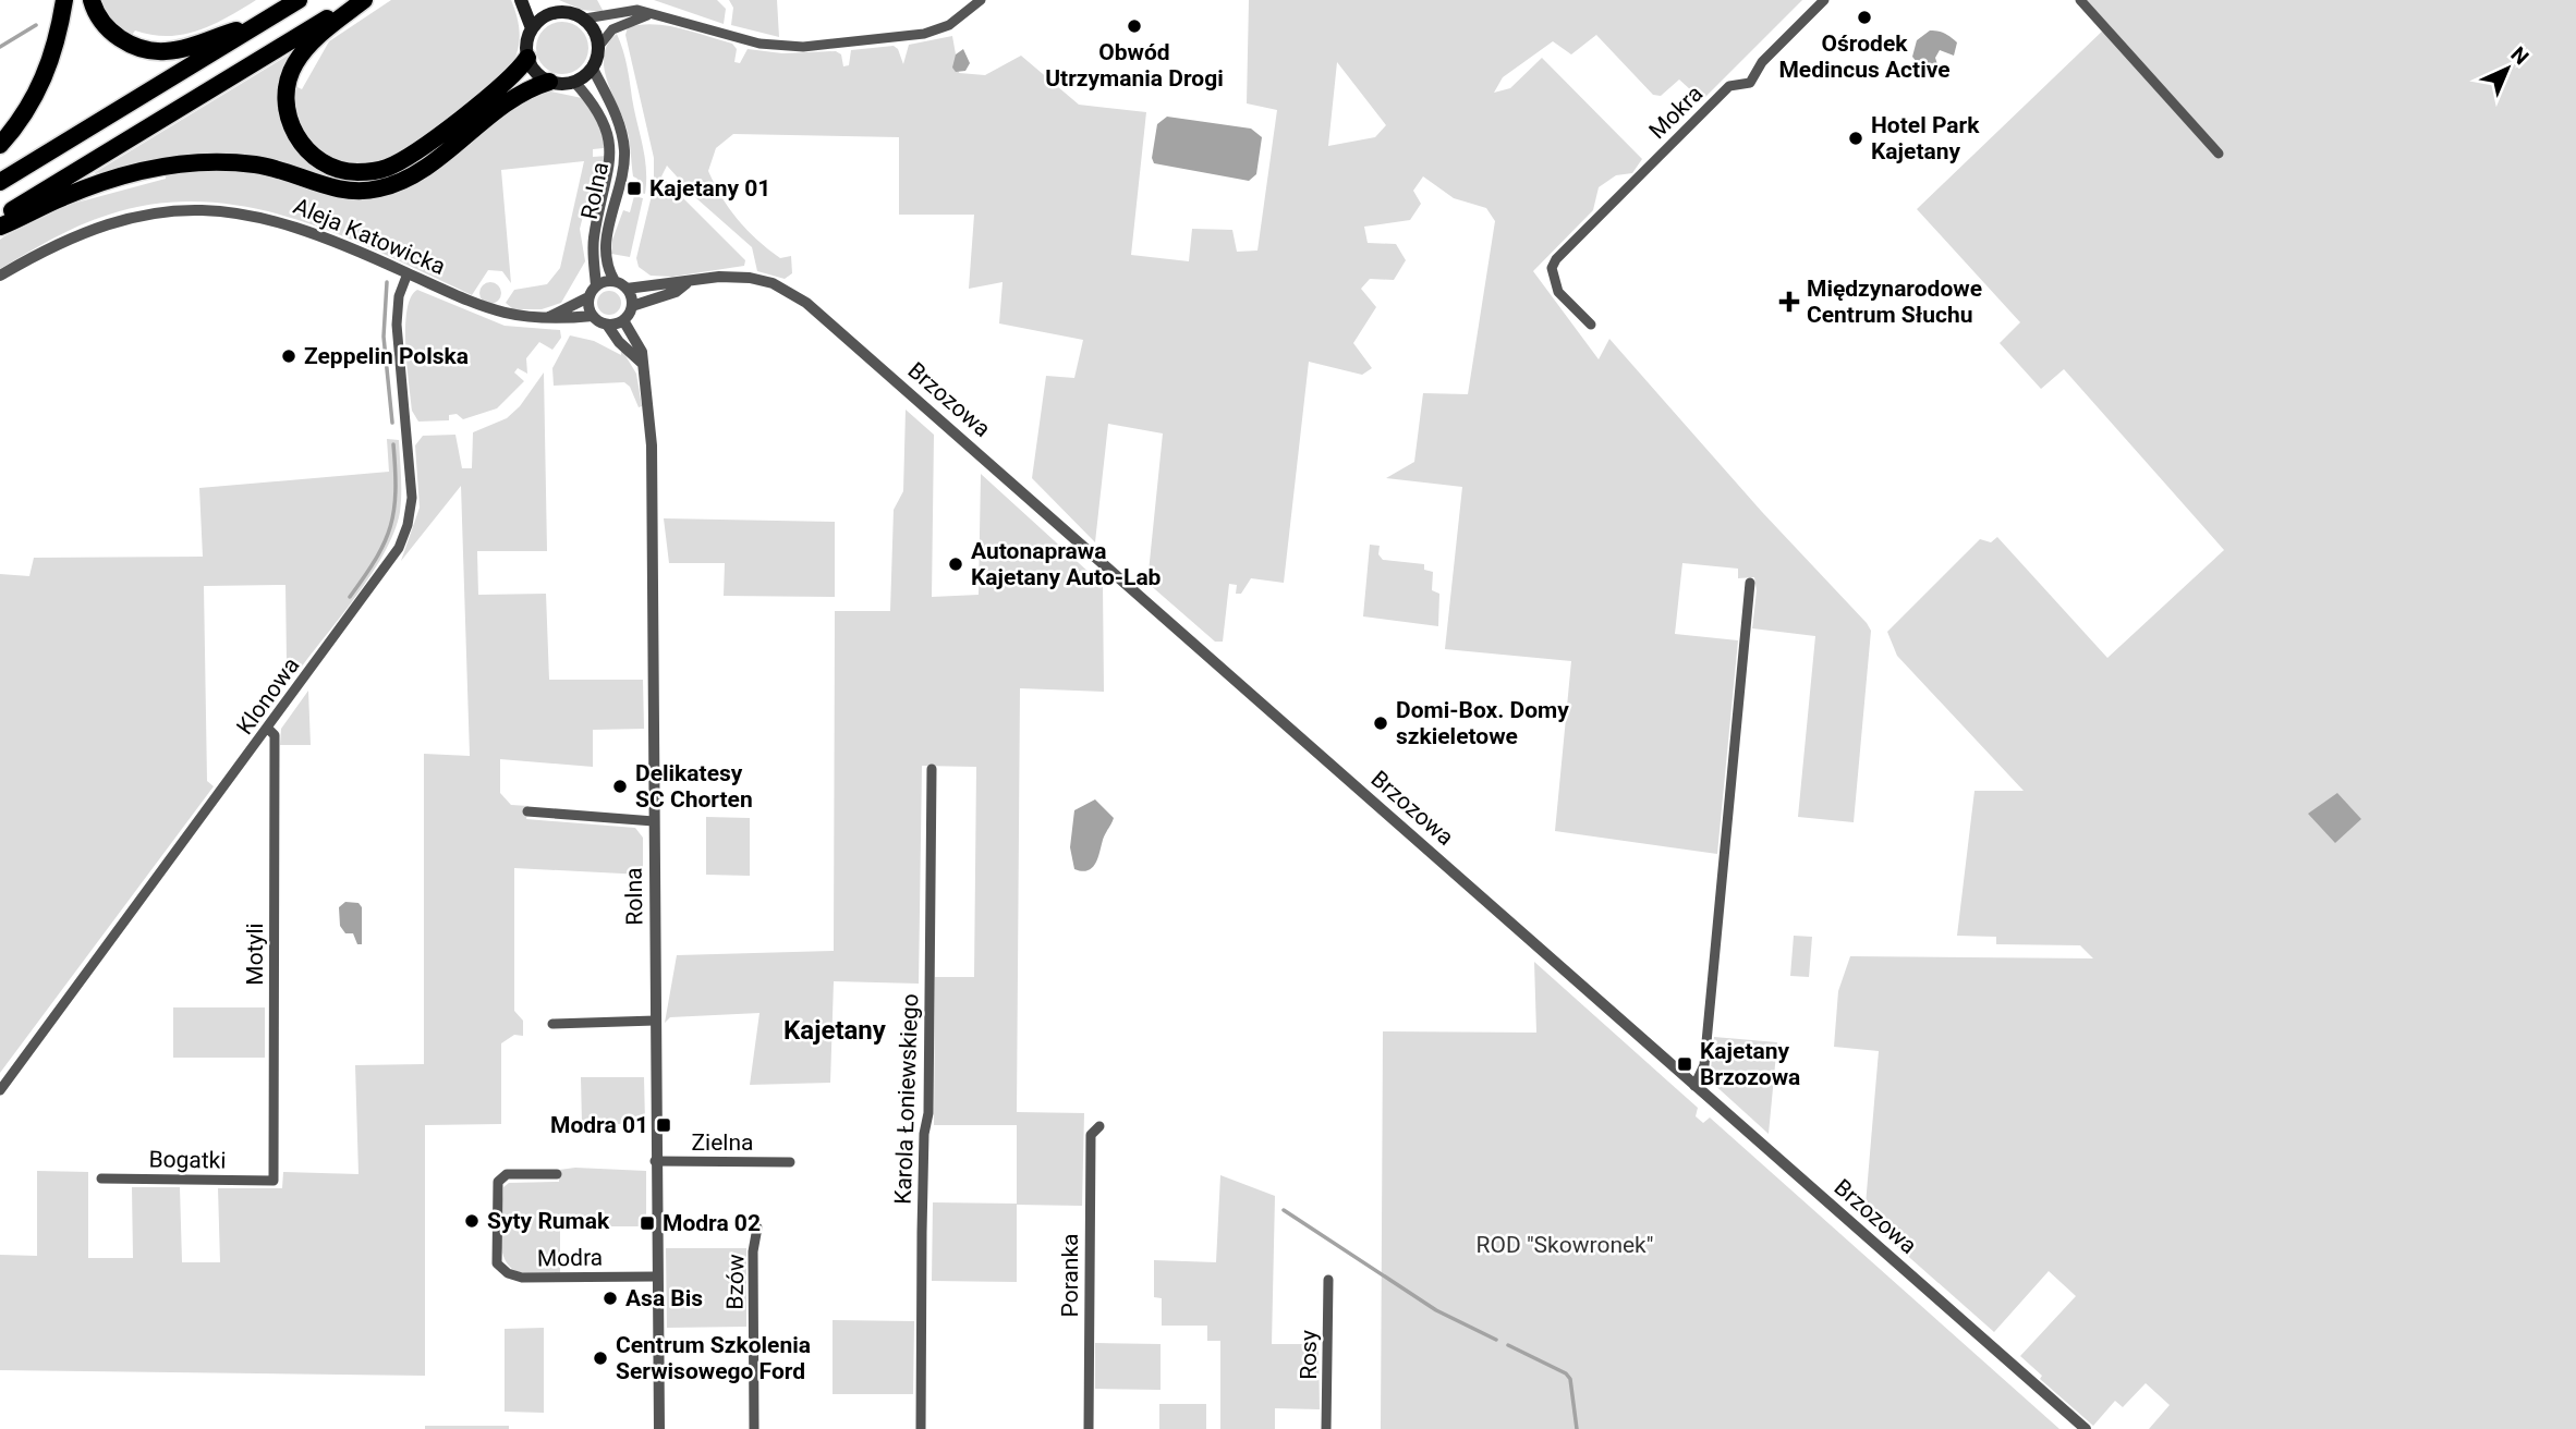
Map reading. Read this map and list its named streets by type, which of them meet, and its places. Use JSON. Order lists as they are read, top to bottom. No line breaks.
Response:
{"streets":{"street":["Mokra","Rolna","Aleja Katowicka","Brzozowa","Klonowa","Motyli","Karola Łoniewskiego","Zielna","Bogatki","Modra","Poranka","Bzów","Rosy"]},"crossings":[["Rolna","Aleja Katowicka"],["Rolna","Brzozowa"],["Rolna","Zielna"],["Rolna","Modra"],["Aleja Katowicka","Brzozowa"],["Aleja Katowicka","Klonowa"],["Klonowa","Motyli"],["Motyli","Bogatki"]],"districts":["Kajetany"],"parks":["ROD \"Skowronek\""],"places":{"other":["Ośrodek Medincus Active","Obwód Utrzymania Drogi","Hotel Park Kajetany","Zeppelin Polska","Autonaprawa Kajetany Auto-Lab","Domi-Box. Domy szkieletowe","Delikatesy SC Chorten","Syty Rumak","Asa Bis","Centrum Szkolenia Serwisowego Ford"],"transit":["Kajetany 01","Kajetany Brzozowa","Modra 01","Modra 02"],"health":["Międzynarodowe Centrum Słuchu"]},"north":"top right"}
